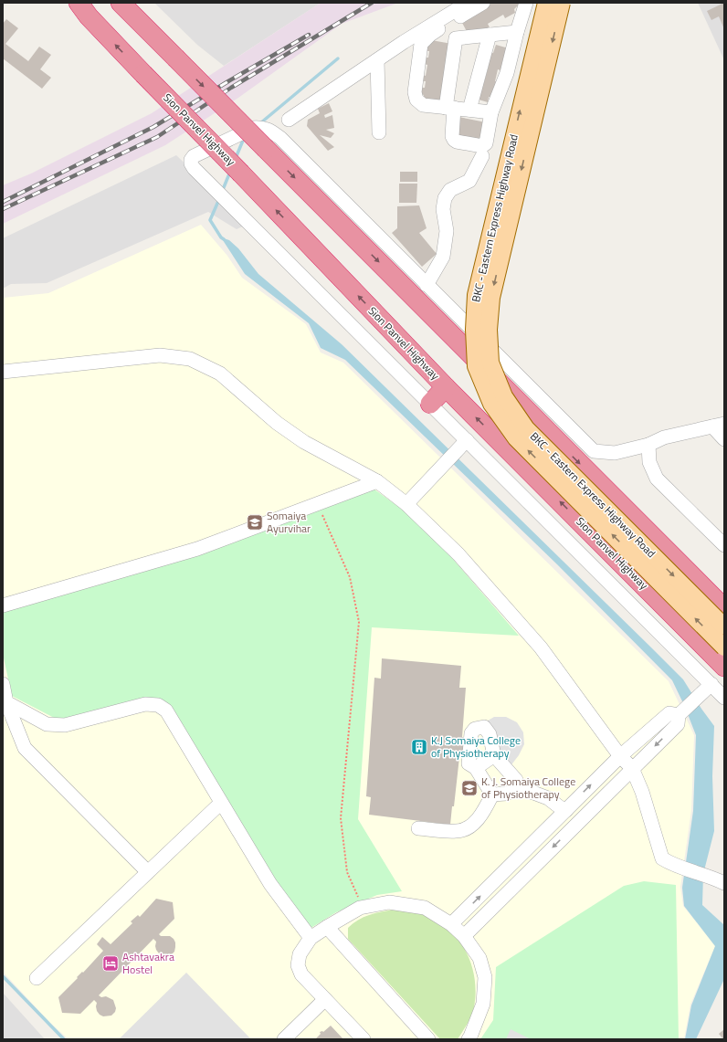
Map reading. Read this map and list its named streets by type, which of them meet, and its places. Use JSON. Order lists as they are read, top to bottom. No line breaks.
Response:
{"streets":{"highway":["Sion Panvel Highway"],"main road":["BKC - Eastern Express Highway Road"]},"places":{"school or university":["Somaiya Ayurvihar","K. J. Somaiya College of Physiotherapy"],"building":["K.J Somaiya College of Physiotherapy"],"hotel":["Ashtavakra Hostel"]}}
